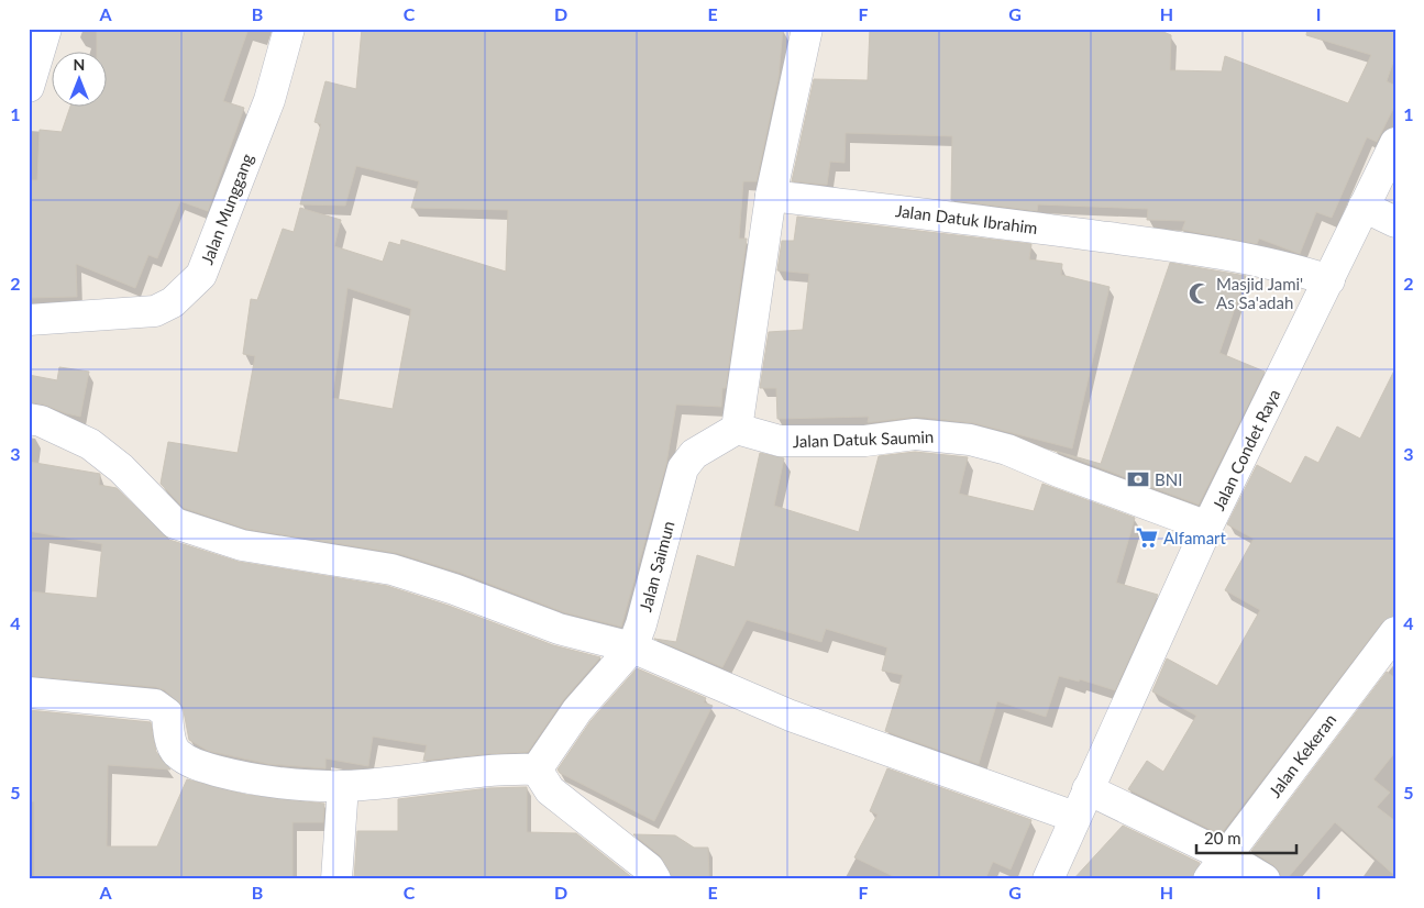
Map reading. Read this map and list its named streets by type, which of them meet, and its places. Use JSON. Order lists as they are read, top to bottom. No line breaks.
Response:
{"streets":{"street":["Jalan Munggang","Jalan Datuk Ibrahim","Jalan Datuk Saumin","Jalan Condet Raya","Jalan Saimun","Jalan Kekeran"]},"crossings":[["Jalan Datuk Ibrahim","Jalan Condet Raya"],["Jalan Datuk Saumin","Jalan Condet Raya"],["Jalan Datuk Saumin","Jalan Saimun"]],"places":{"mosque":["Masjid Jami' As Sa'adah"],"bank":["BNI"],"supermarket":["Alfamart"]},"scale_bar":"20 m","north":"top","grid":{"columns":["A","B","C","D","E","F","G","H","I"],"rows":["1","2","3","4","5"]}}
